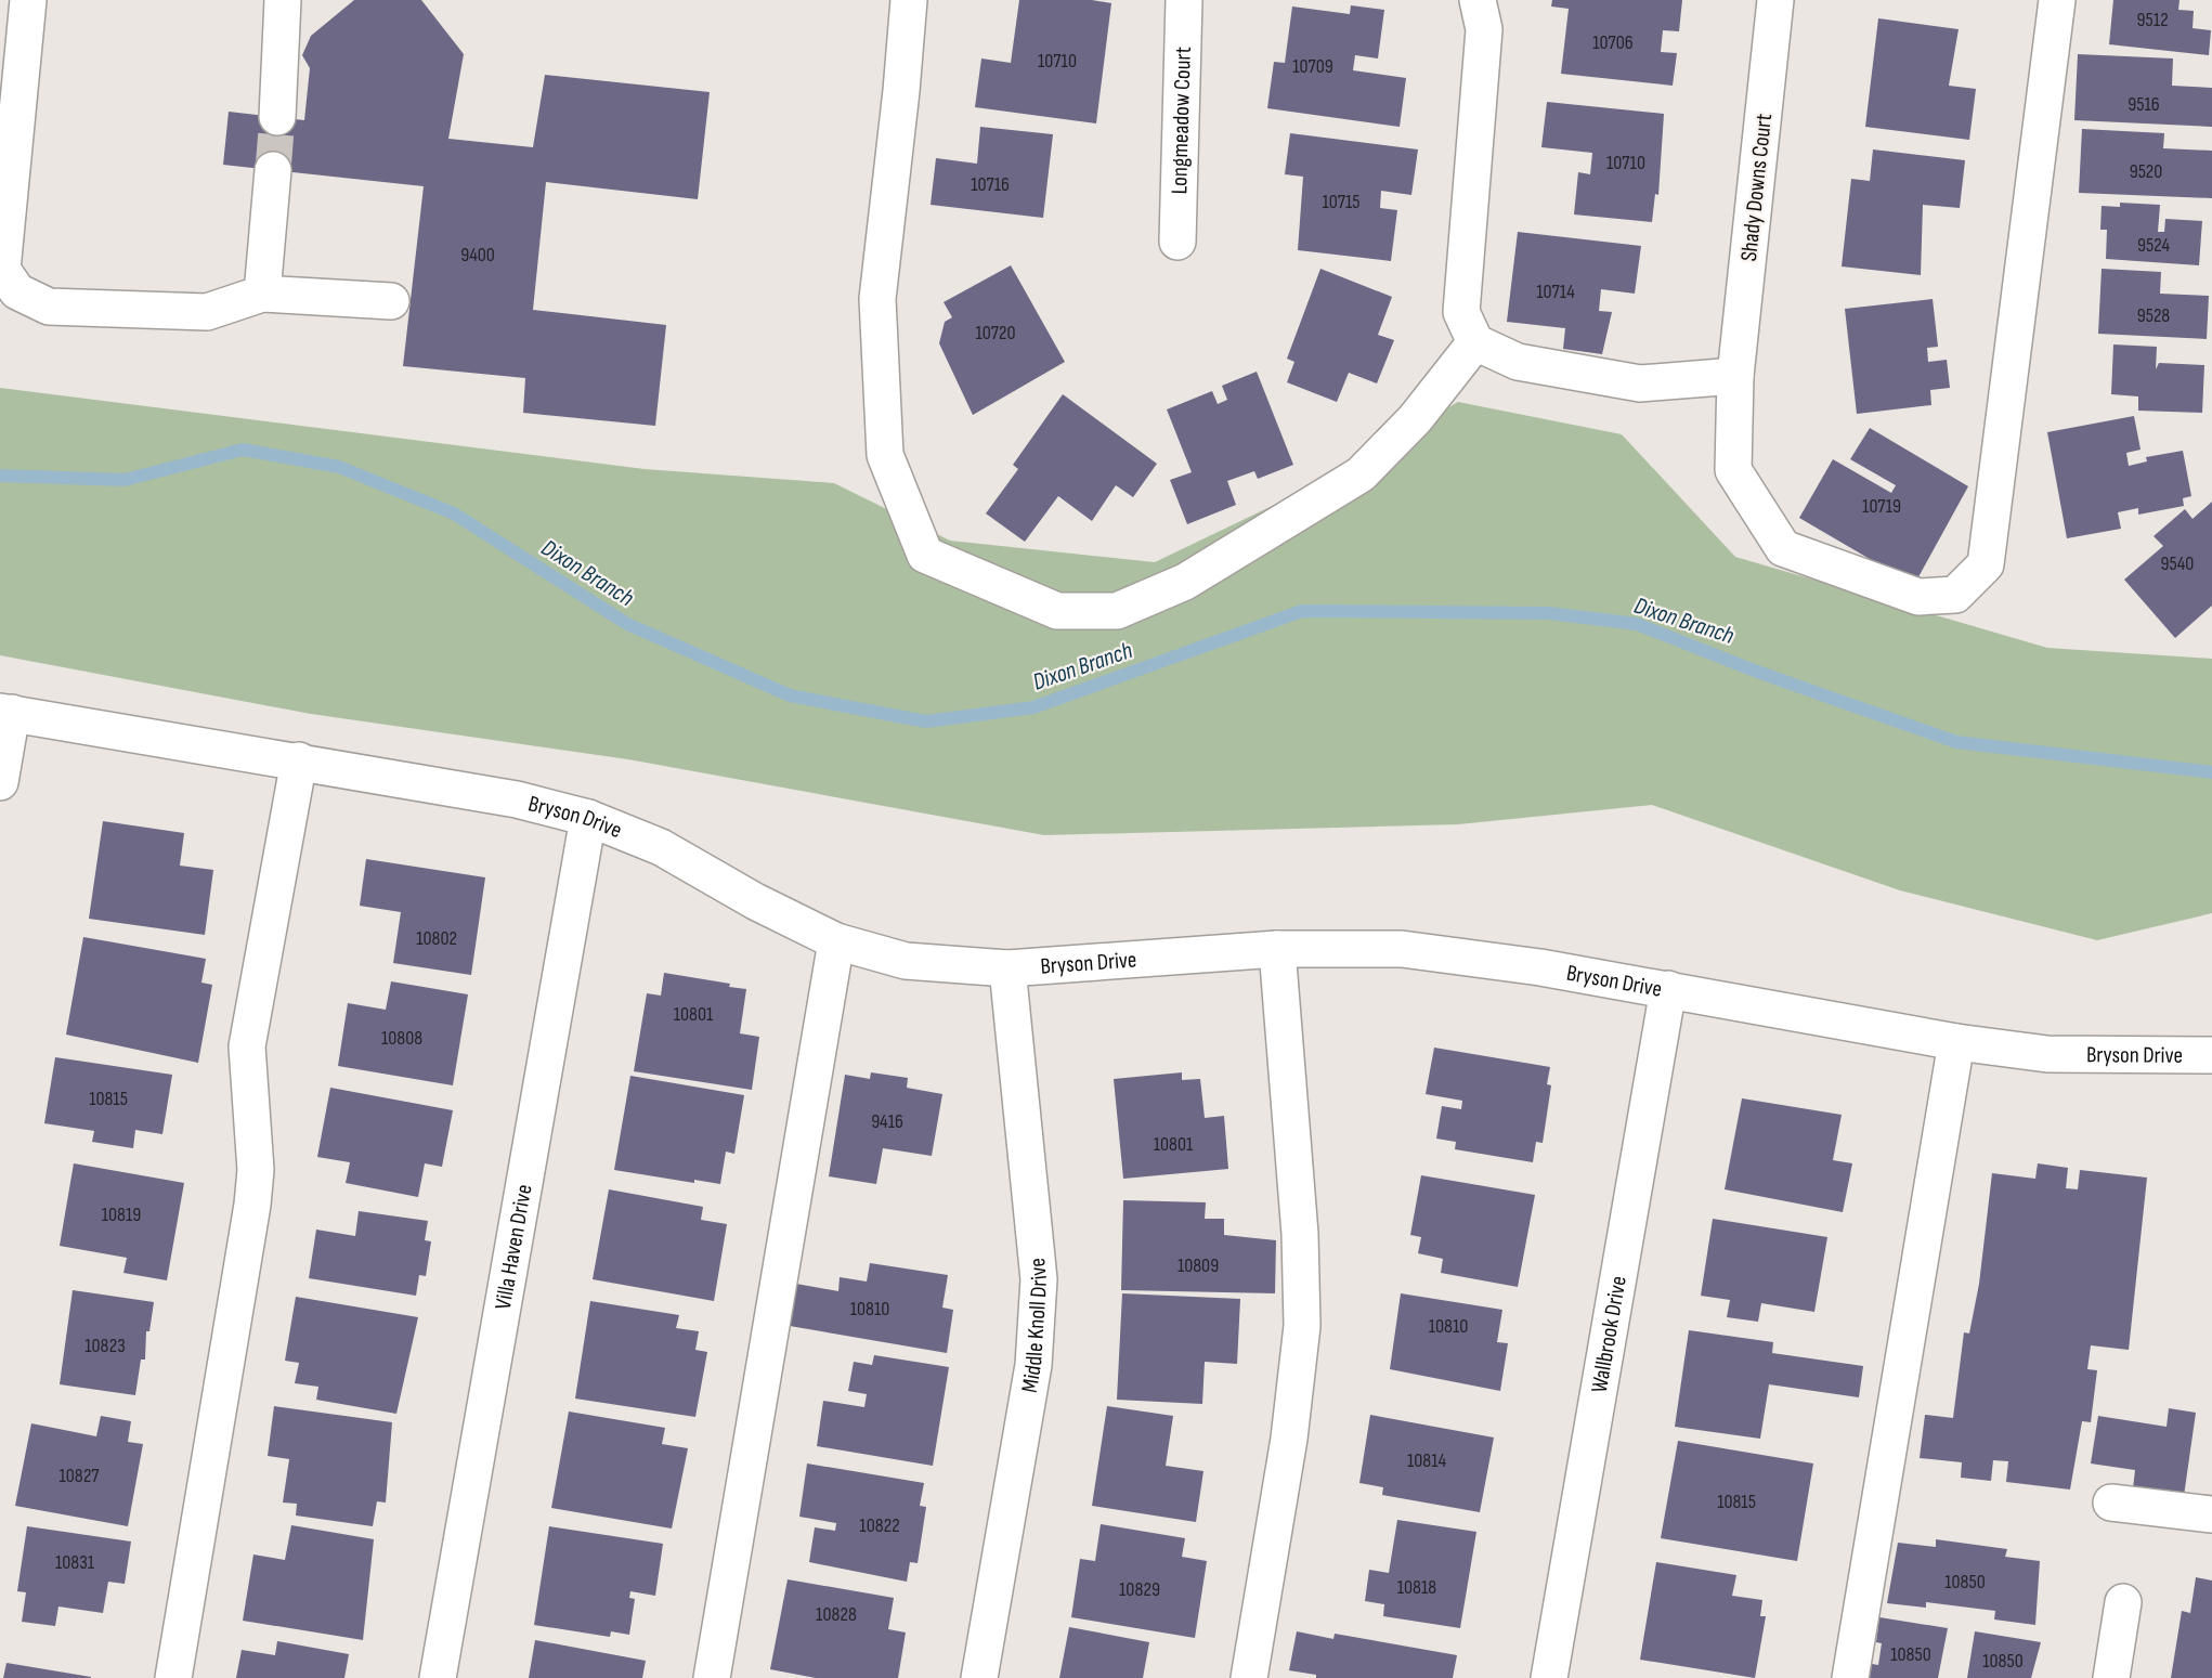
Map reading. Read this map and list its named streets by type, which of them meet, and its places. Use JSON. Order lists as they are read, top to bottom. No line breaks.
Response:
{"streets":{"street":["Longmeadow Court","Shady Downs Court","Bryson Drive","Villa Haven Drive","Middle Knoll Drive","Wallbrook Drive"]},"crossings":[["Bryson Drive","Villa Haven Drive"],["Bryson Drive","Middle Knoll Drive"],["Bryson Drive","Wallbrook Drive"]],"water":["Dixon Branch"],"house_numbers":["9512","10706","10710","10709","9516","10710","9520","10716","10715","9524","9400","10714","9528","10720","10719","9540","10802","10801","10808","10815","9416","10801","10819","10809","10810","10810","10823","10814","10827","10815","10822","10831","10850","10818","10829","10828","10850","10850"]}
